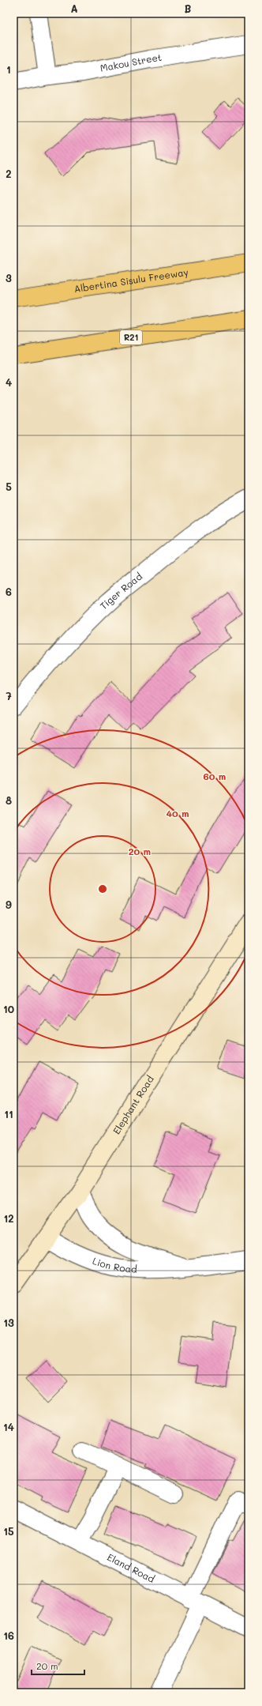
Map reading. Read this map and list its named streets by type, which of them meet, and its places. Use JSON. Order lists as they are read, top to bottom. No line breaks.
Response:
{"streets":{"highway":["Albertina Sisulu Freeway","R21"],"street":["Makou Street","Tiger Road","Elephant Road","Lion Road","Eland Road"]},"crossings":[["Elephant Road","Lion Road"]],"scale_bar":"20 m","grid":{"columns":["A","B"],"rows":["1","2","3","4","5","6","7","8","9","10","11","12","13","14","15","16"]},"rings":["60 m","40 m","20 m"]}
